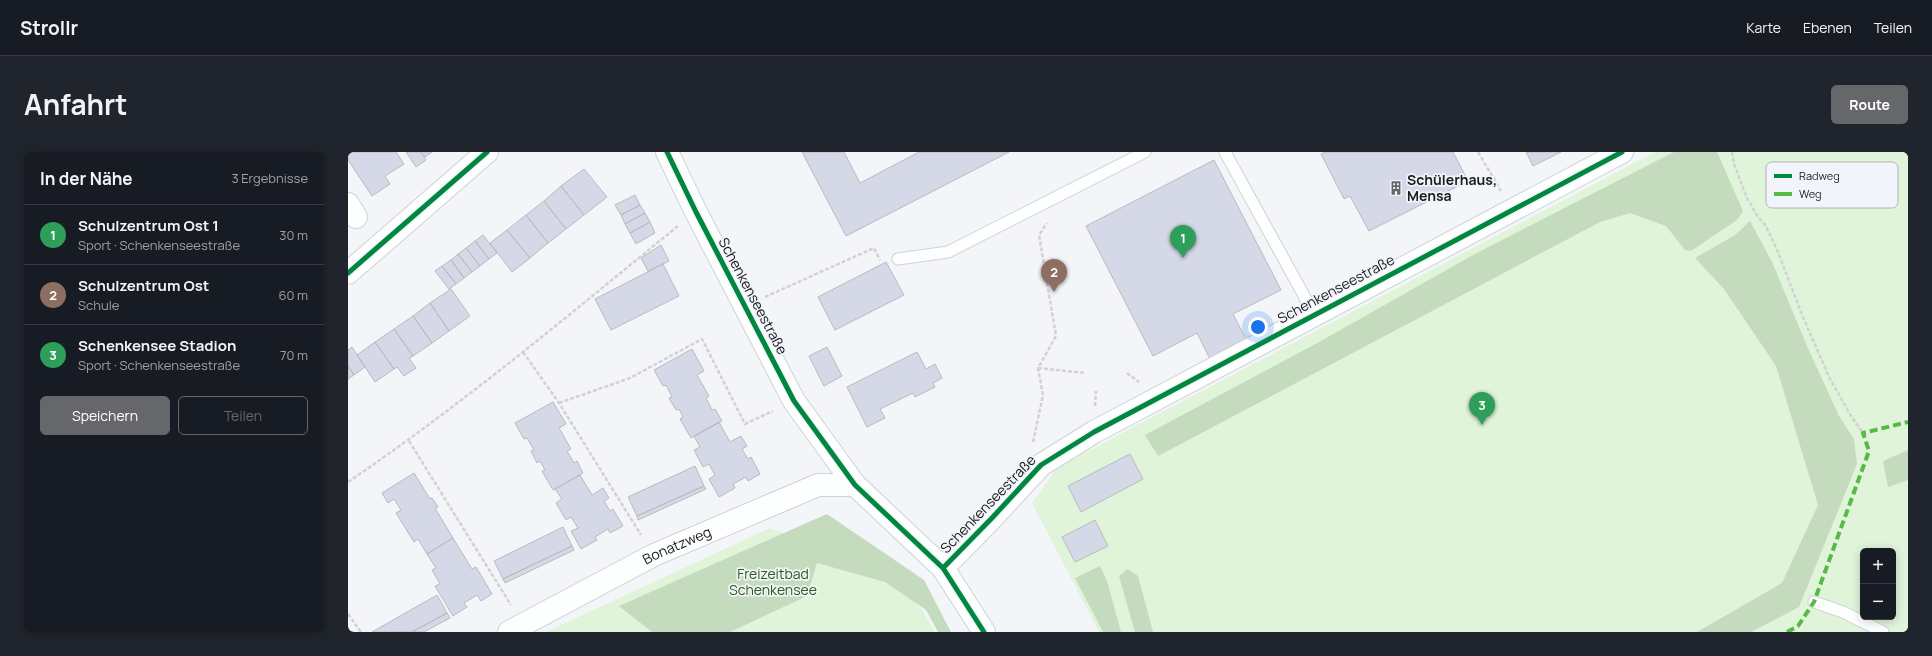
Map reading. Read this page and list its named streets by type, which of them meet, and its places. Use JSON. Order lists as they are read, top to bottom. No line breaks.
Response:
{"streets":{"street":["Schenkenseestraße","Bonatzweg"]},"crossings":[["Schenkenseestraße","Bonatzweg"]],"parks":["Freizeitbad Schenkensee"],"places":{"building":["Schülerhaus, Mensa"]},"legend":["Radweg","Weg"],"page":{"header":"Strollr","nav":["Karte","Ebenen","Teilen"],"title":"Anfahrt","buttons":["Route",["Speichern","Teilen"]],"heading":["In der Nähe","3 Ergebnisse"],"list":[{"mark":"1","name":"Schulzentrum Ost 1","note":"Sport · Schenkenseestraße","value":"30 m"},{"mark":"2","name":"Schulzentrum Ost","note":"Schule","value":"60 m"},{"mark":"3","name":"Schenkensee Stadion","note":"Sport · Schenkenseestraße","value":"70 m"}],"pins":["1","2","3"],"map_buttons":["+","−"]}}
